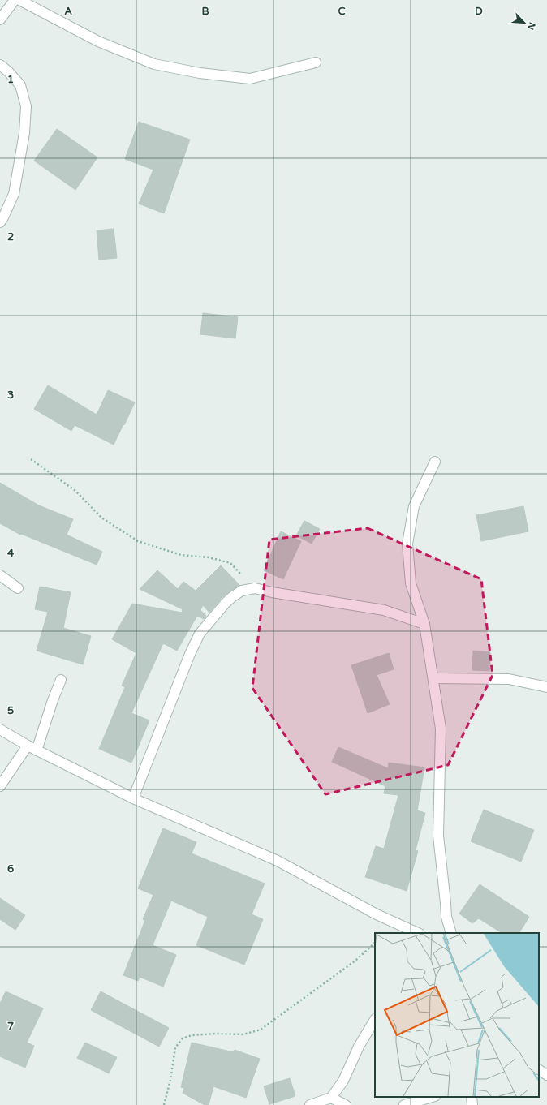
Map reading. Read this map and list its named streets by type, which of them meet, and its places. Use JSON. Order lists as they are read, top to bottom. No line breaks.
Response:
{"north":"bottom right","grid":{"columns":["A","B","C","D"],"rows":["1","2","3","4","5","6","7"]}}
